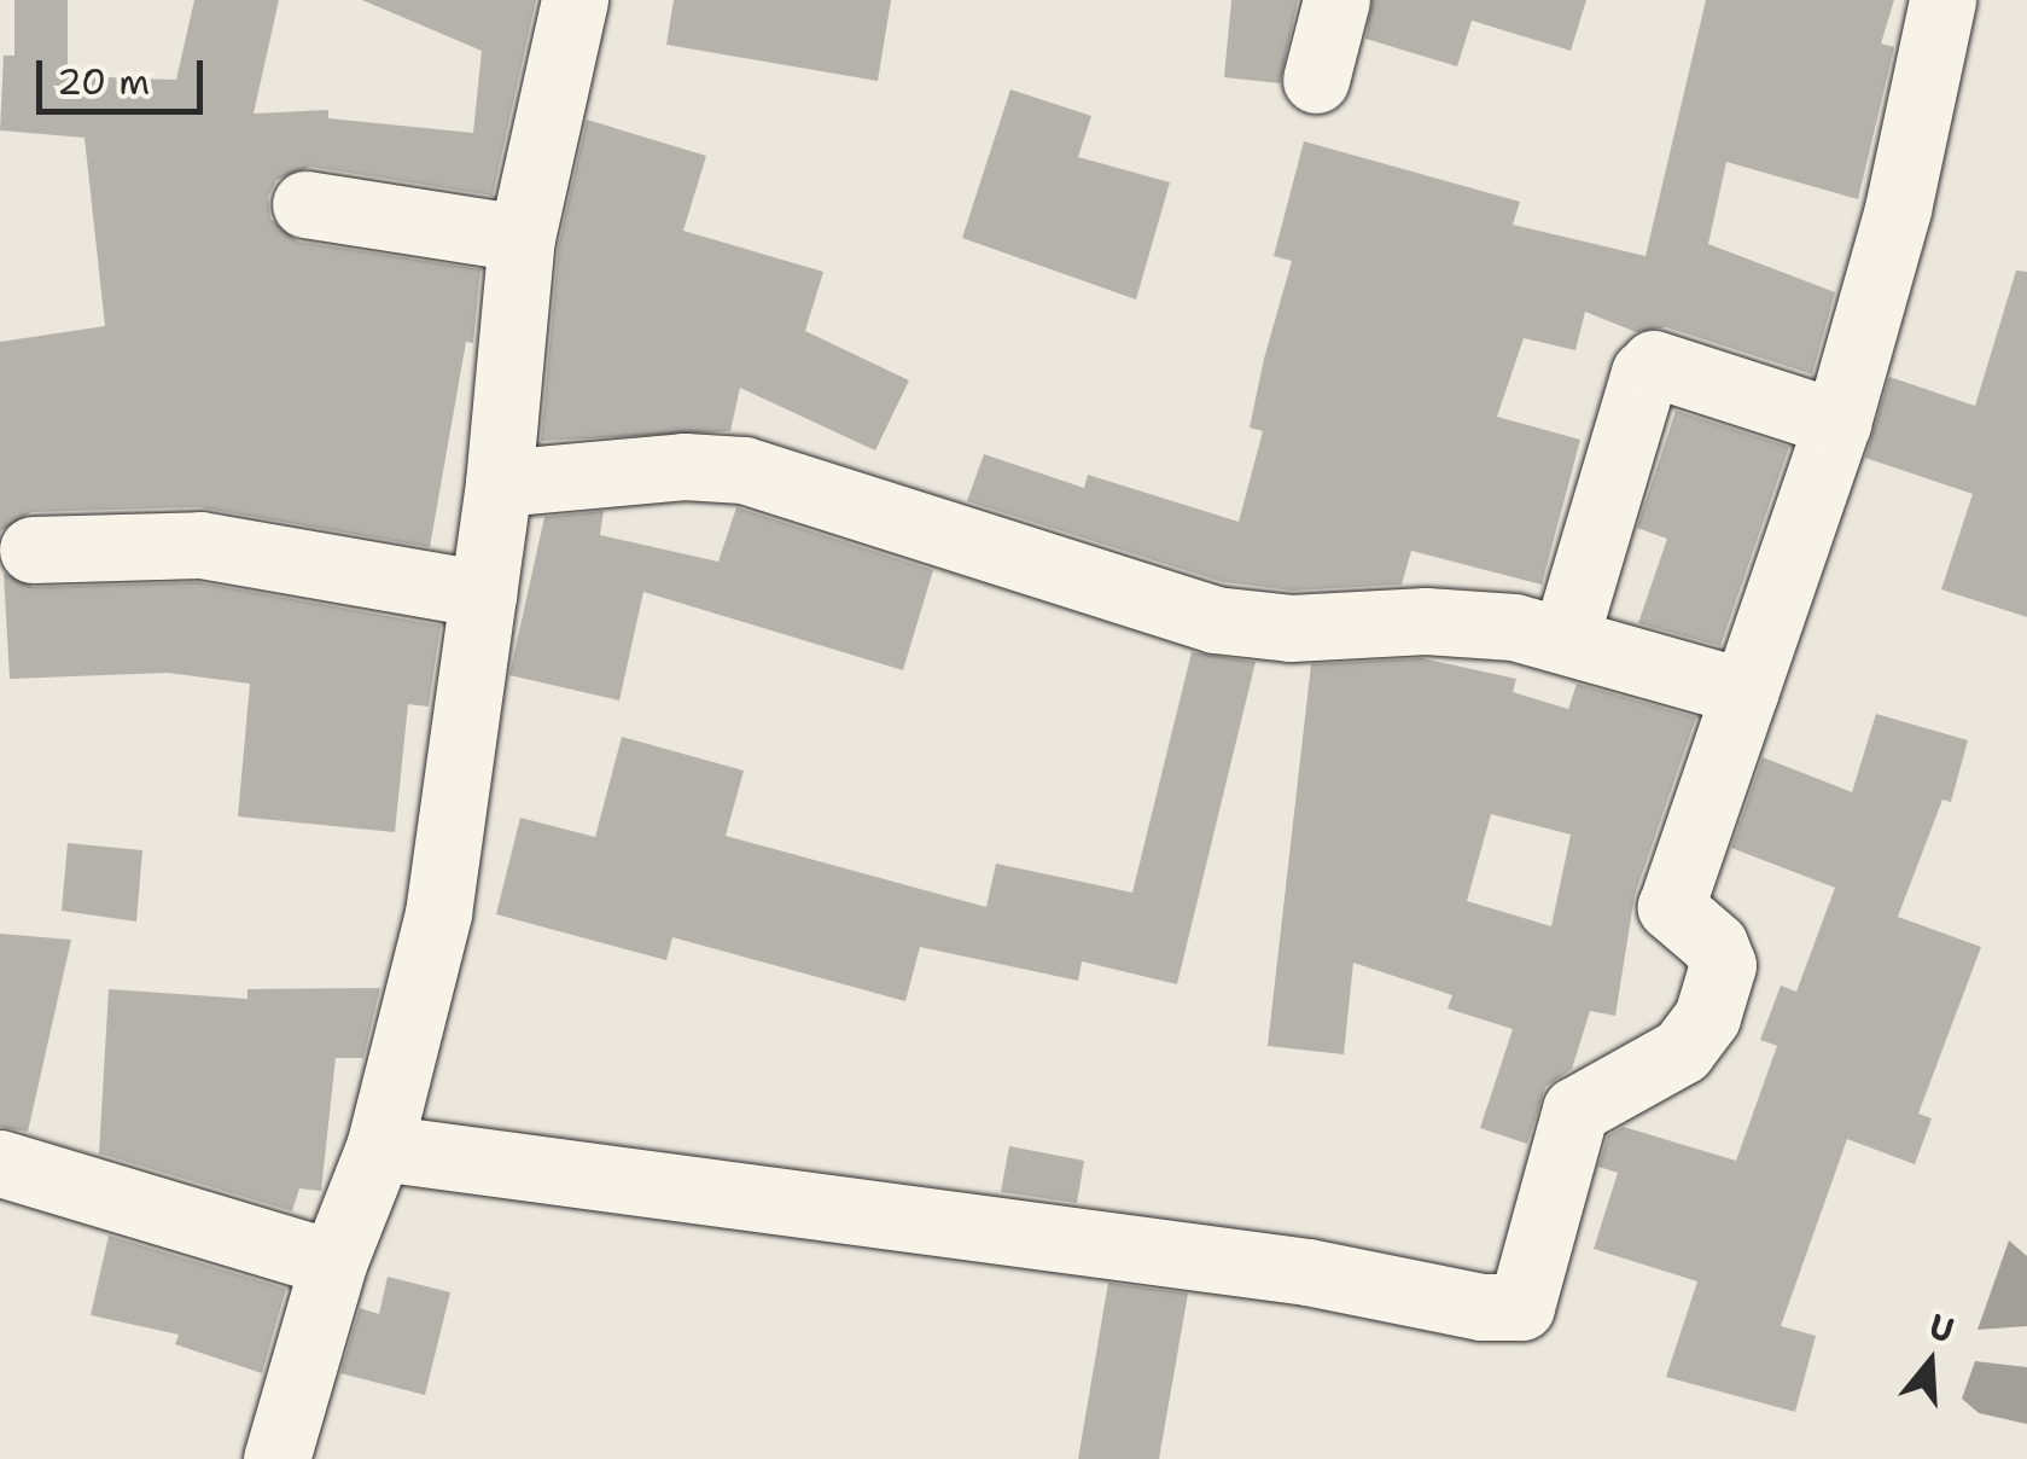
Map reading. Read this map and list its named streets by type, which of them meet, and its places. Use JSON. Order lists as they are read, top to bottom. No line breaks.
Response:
{"scale_bar":"20 m","north":"top"}
